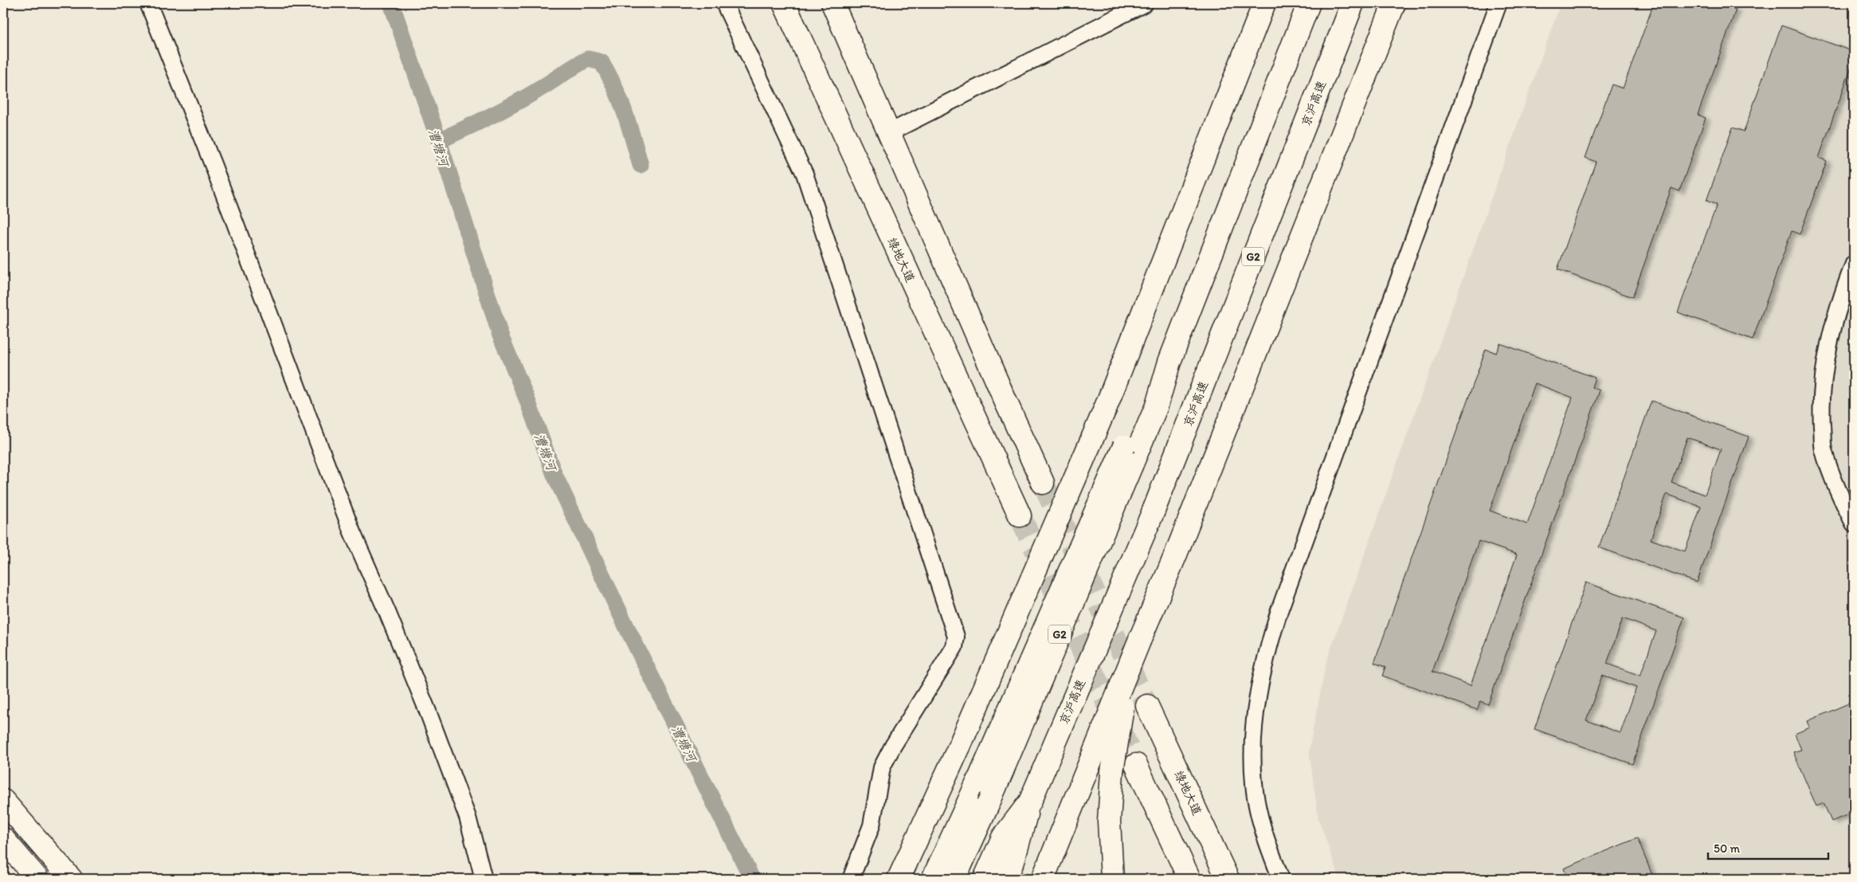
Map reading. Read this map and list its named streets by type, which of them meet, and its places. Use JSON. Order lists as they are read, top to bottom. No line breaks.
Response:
{"streets":{"main road":["京沪高速","G2","绿地大道"]},"water":["漕塘河"],"scale_bar":"50 m"}
